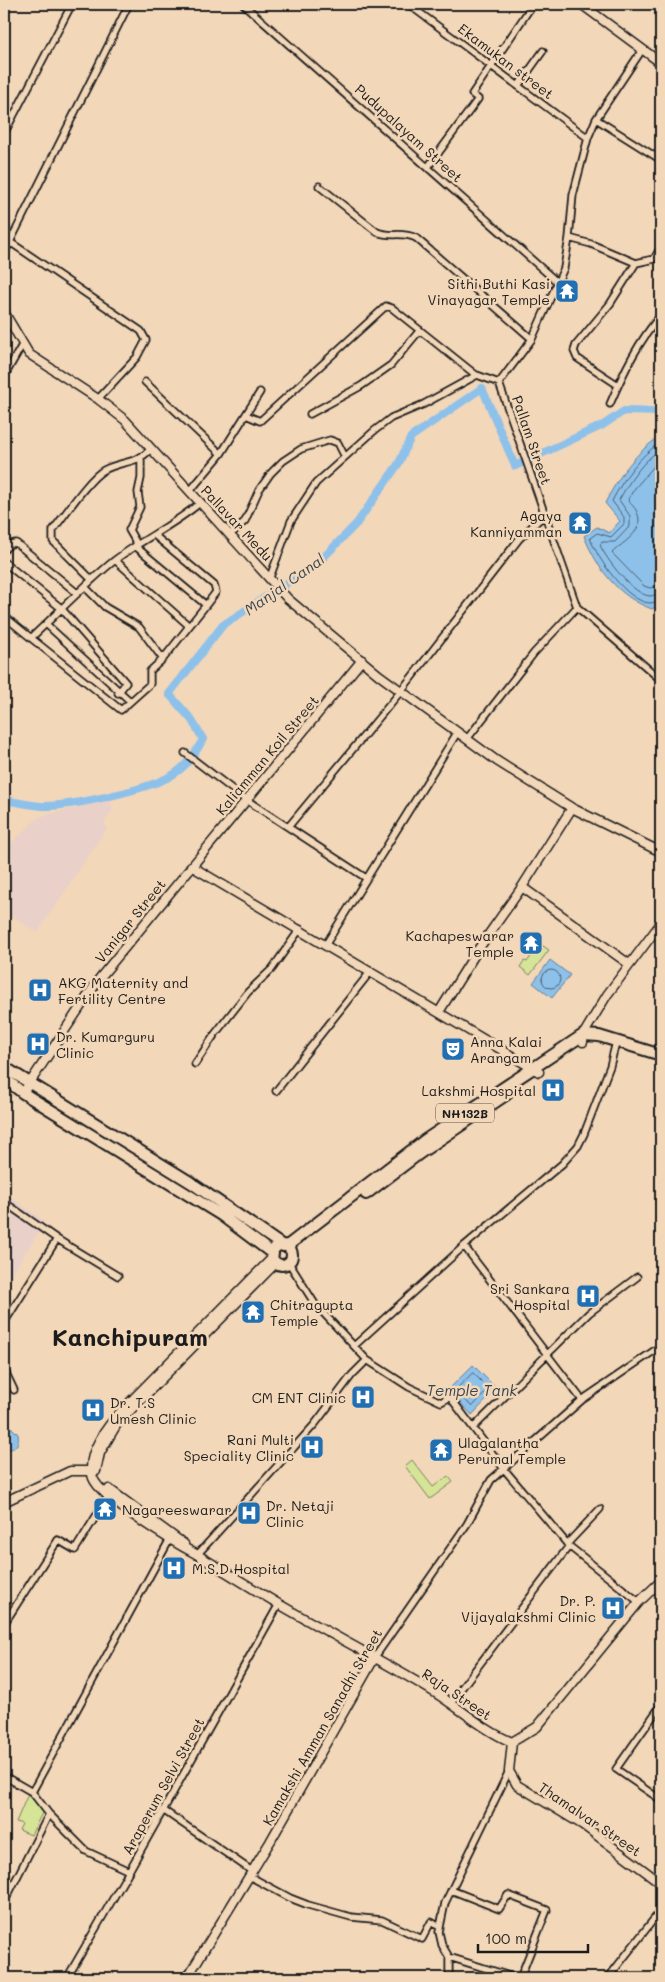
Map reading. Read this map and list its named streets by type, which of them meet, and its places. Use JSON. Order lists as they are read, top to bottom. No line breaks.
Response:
{"streets":{"highway":["NH132B"],"main road":["Pallavar Medu","Kaliamman Koil Street","Vanigar Street","Raja Street","Kamakshi Amman Sanadhi Street","Thamalvar Street"],"street":["Ekamukan street","Pudupalayam Street","Pallam Street","Araperum Selvi Street"]},"crossings":[["Ekamukan street","Pallam Street"],["Pudupalayam Street","Pallam Street"],["Pallavar Medu","Kaliamman Koil Street"],["Kaliamman Koil Street","Vanigar Street"],["Raja Street","Kamakshi Amman Sanadhi Street"],["Raja Street","Araperum Selvi Street"]],"districts":["Kanchipuram"],"water":["Manjal Canal","Temple Tank"],"places":{"temple":["Sithi Buthi Kasi Vinayagar Temple","Agaya Kanniyamman","Kachapeswarar Temple","Chitragupta Temple","Ulagalantha Perumal Temple","Nagareeswarar"],"hospital":["AKG Maternity and Fertility Centre","Dr. Kumarguru Clinic","Lakshmi Hospital","Sri Sankara Hospital","CM ENT Clinic","Dr. T.S Umesh Clinic","Rani Multi Speciality Clinic","Dr. Netaji Clinic","M.S.D Hospital","Dr. P. Vijayalakshmi Clinic"],"theatre":["Anna Kalai Arangam"]},"scale_bar":"100 m"}
